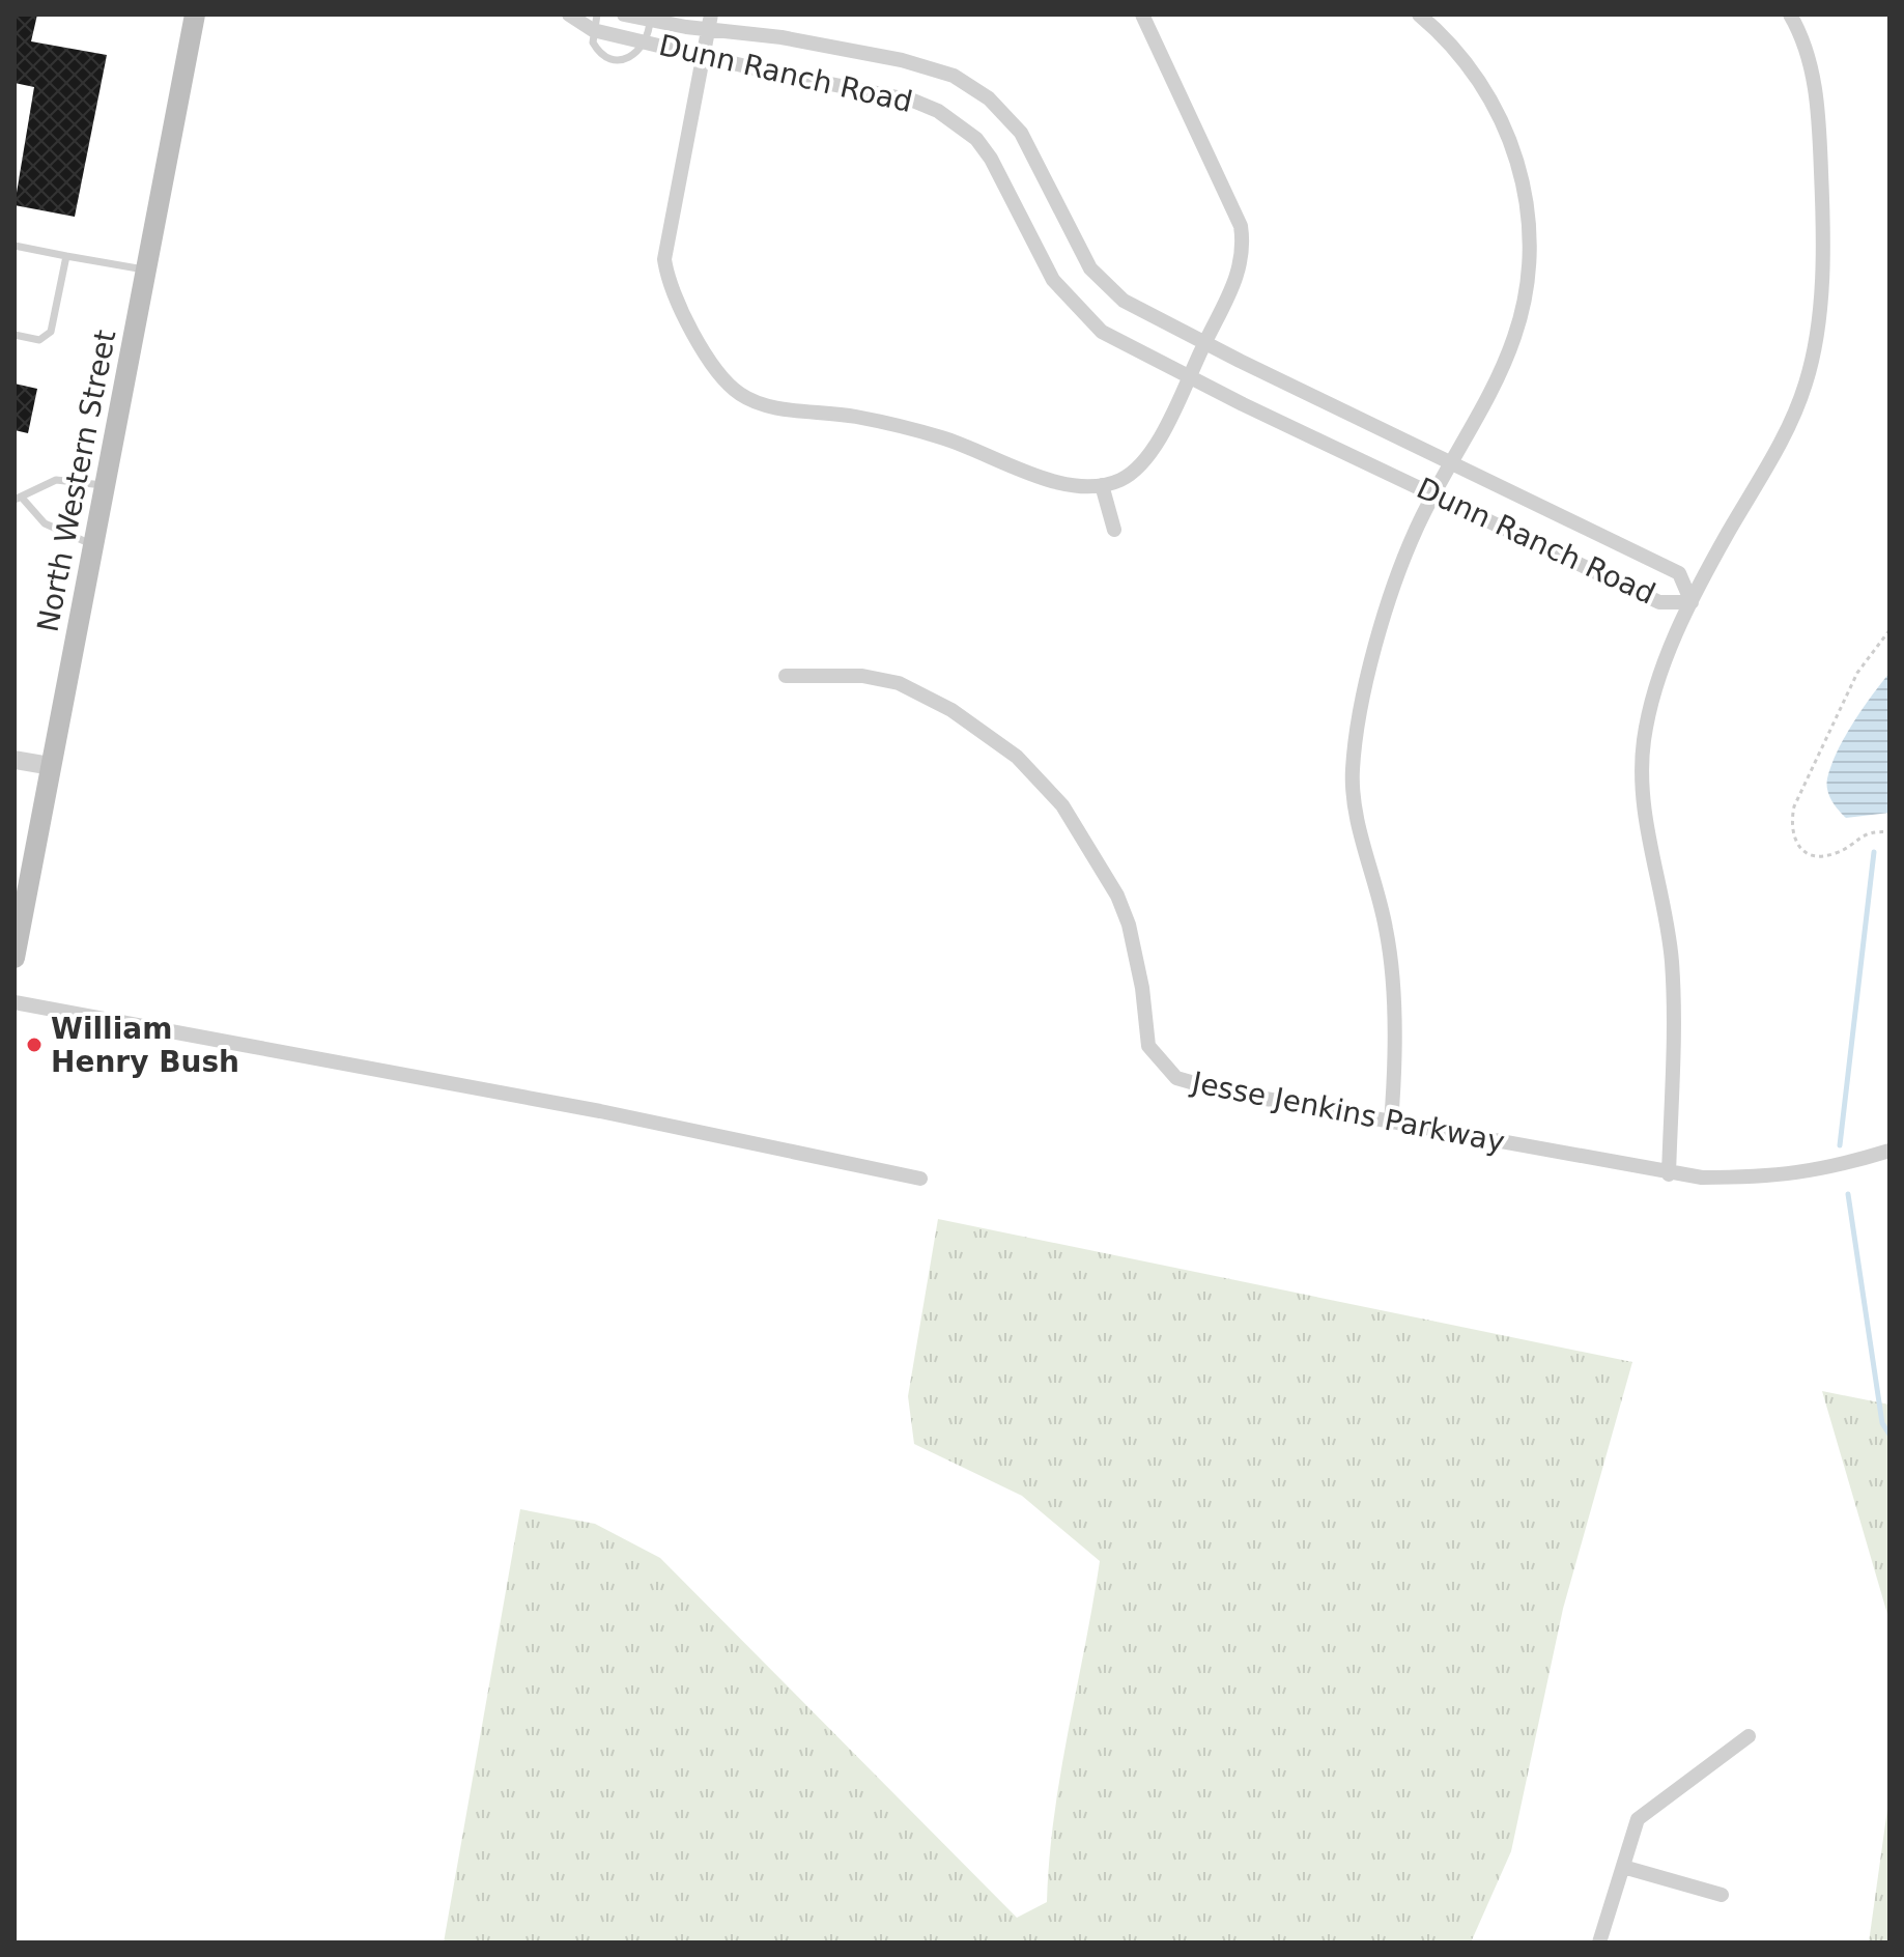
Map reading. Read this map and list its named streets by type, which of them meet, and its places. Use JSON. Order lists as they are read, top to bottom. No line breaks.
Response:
{"streets":{"main road":["North Western Street"],"street":["Dunn Ranch Road","Jesse Jenkins Parkway"]},"places":["William Henry Bush"]}
